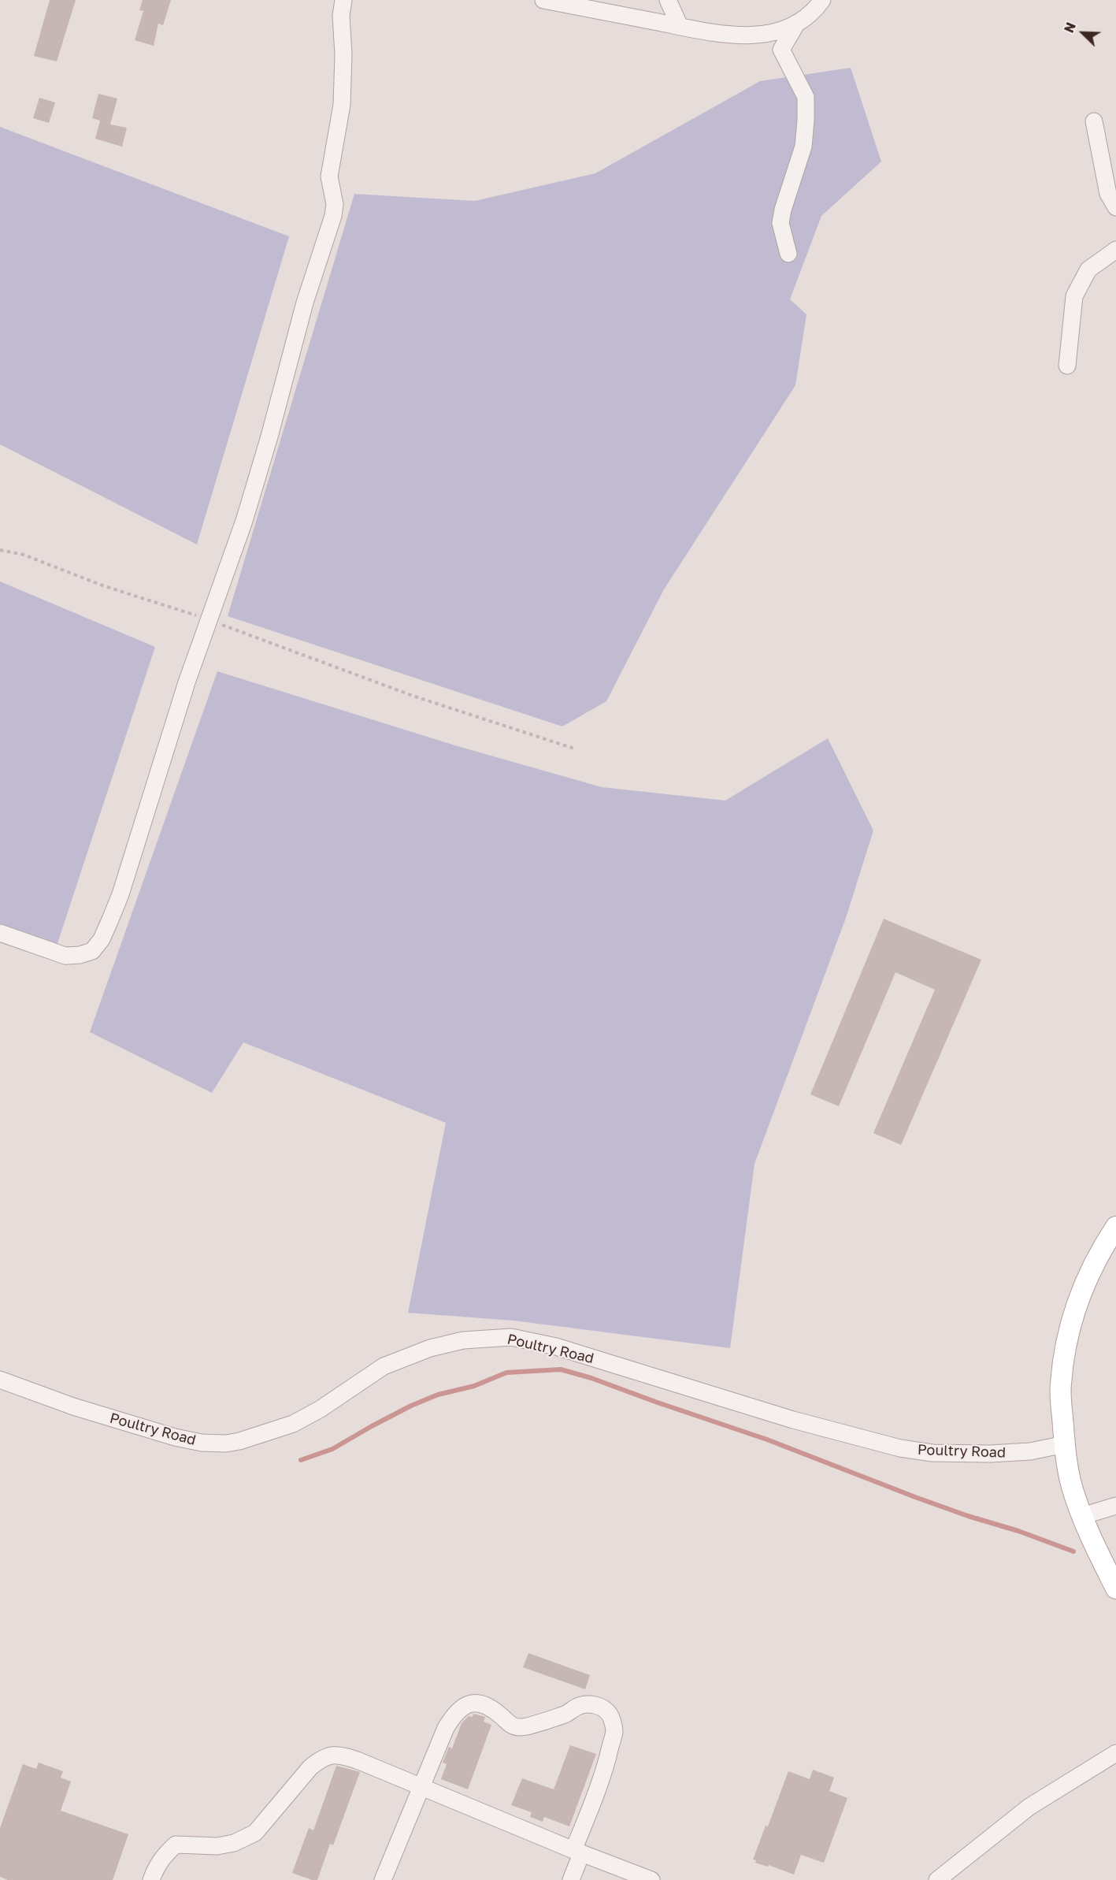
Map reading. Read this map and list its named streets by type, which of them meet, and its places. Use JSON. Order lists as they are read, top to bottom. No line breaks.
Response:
{"streets":{"street":["Poultry Road"]},"north":"top left"}
